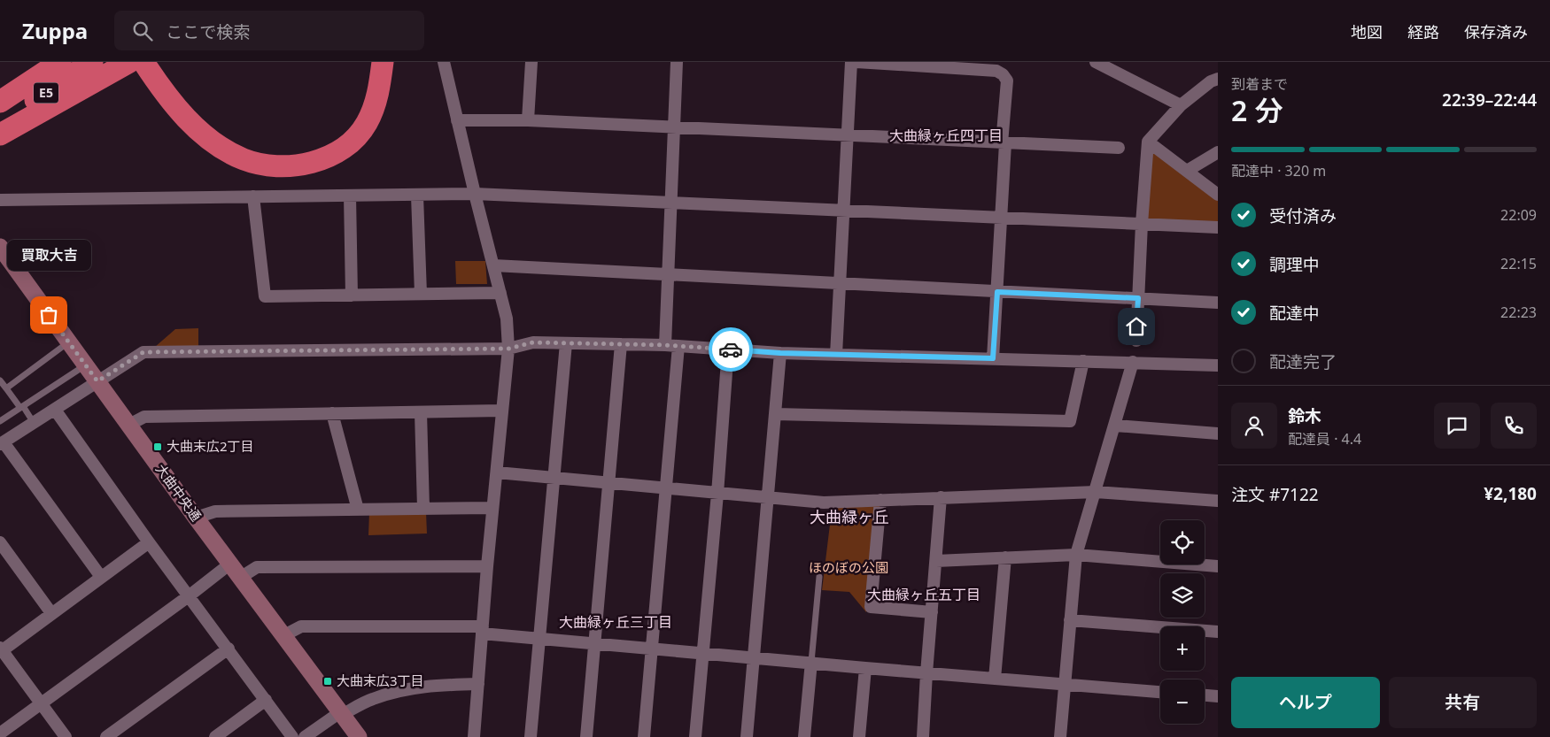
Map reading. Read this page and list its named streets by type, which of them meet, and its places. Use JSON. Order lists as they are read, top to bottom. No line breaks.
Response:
{"streets":{"highway":["E5"],"main road":["大曲中央通"]},"districts":["大曲緑ヶ丘四丁目","大曲緑ヶ丘","大曲緑ヶ丘五丁目","大曲緑ヶ丘三丁目"],"parks":["ほのぼの公園"],"places":{"other":["買取大吉"],"transit":["大曲末広2丁目","大曲末広3丁目"]},"page":{"header":"Zuppa","search":"ここで検索","nav":["地図","経路","保存済み"],"heading":["2 分","到着まで","22:39–22:44"],"panel":["鈴木","配達員 · 4.4","注文 #7122","¥2,180"],"bar":"配達中 · 320 m","list":[["受付済み","22:09"],["調理中","22:15"],["配達中","22:23"],"配達完了"],"bubble":"買取大吉","map_buttons":["+","−"],"buttons":["ヘルプ","共有"]}}
